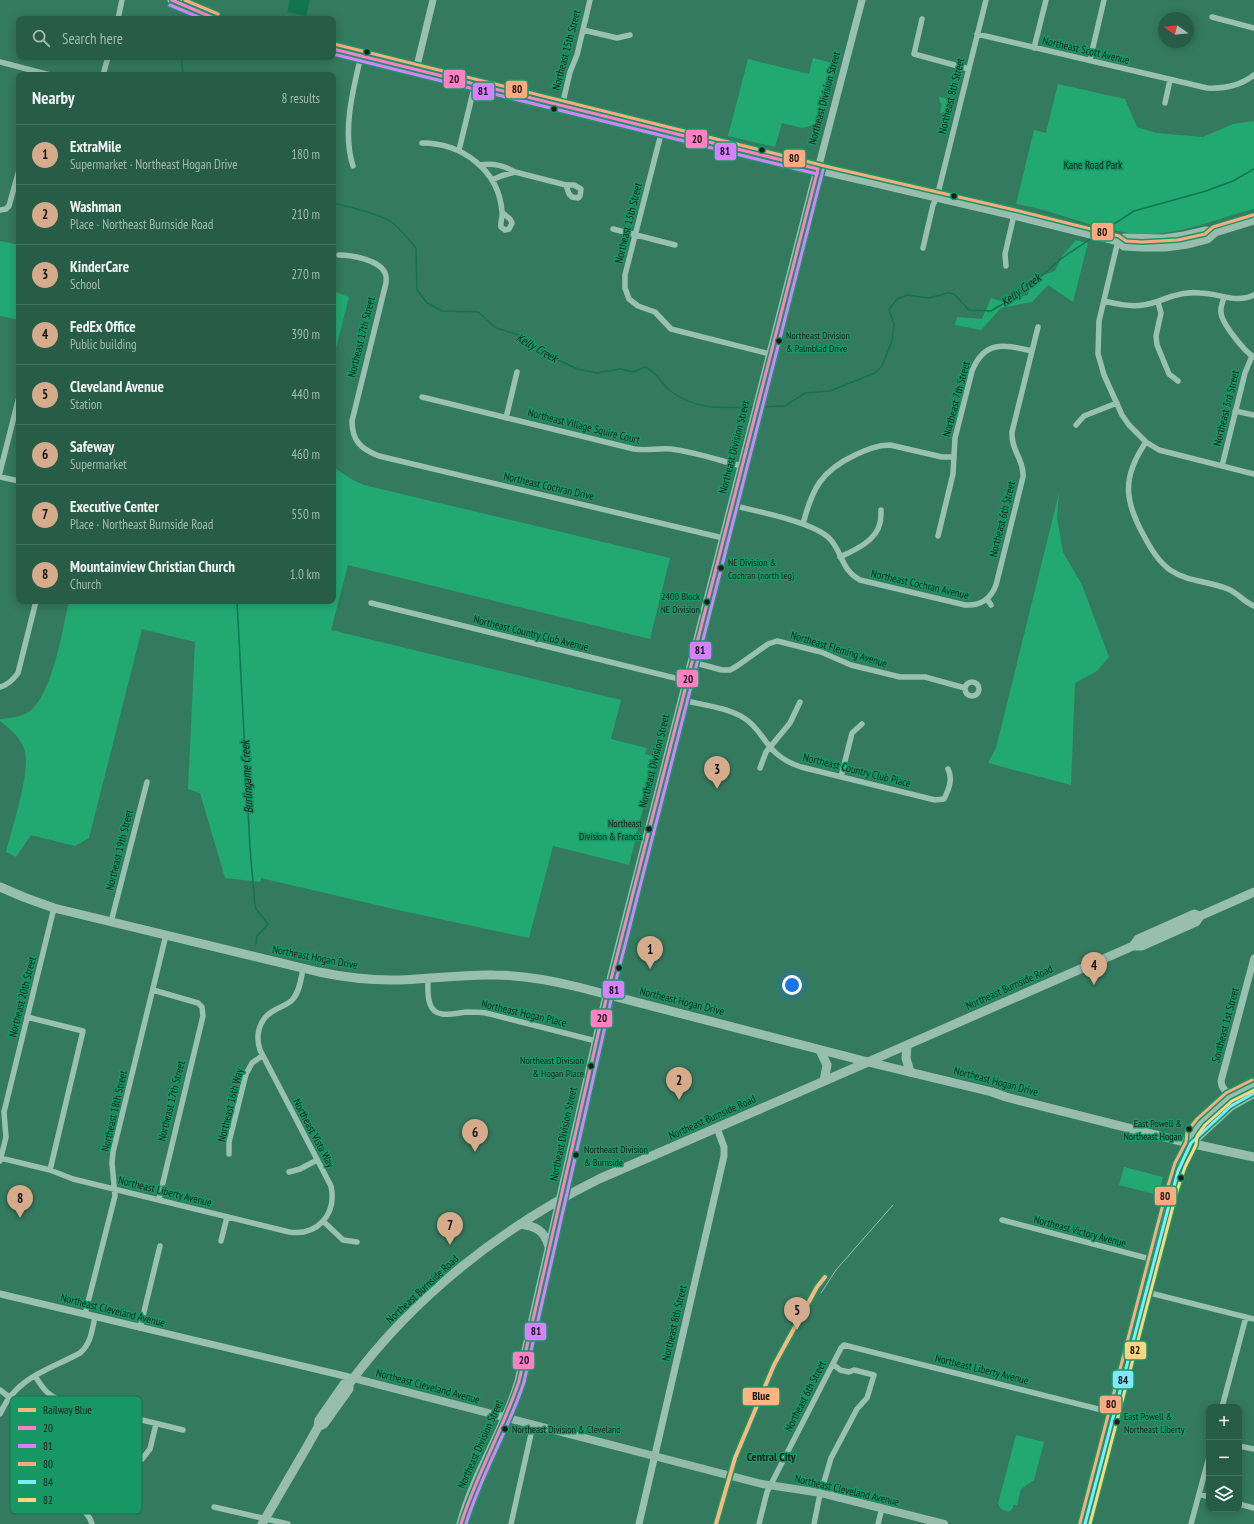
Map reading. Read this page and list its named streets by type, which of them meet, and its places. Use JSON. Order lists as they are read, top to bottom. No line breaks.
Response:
{"streets":{"highway":["Northeast Hogan Drive","Northeast Burnside Road"],"main road":["Northeast Division Street","Northeast Cleveland Avenue"],"street":["Northeast 15th Street","Northeast Scott Avenue","Northeast 8th Street","Northeast 13th Street","Northeast 17th Street","Northeast 7th Street","Northeast 3rd Street","Northeast Village Squire Court","Northeast Cochran Drive","Northeast 6th Street","Northeast Cochran Avenue","Northeast Country Club Avenue","Northeast Fleming Avenue","Northeast Country Club Place","Northeast 19th Street","Northeast 20th Street","Northeast Hogan Place","Southeast 1st Street","Northeast 16th Way","Northeast 18th Street","Northeast Vista Way","Northeast Liberty Avenue","Northeast Victory Avenue"]},"crossings":[["Northeast Scott Avenue","Northeast 8th Street"],["Northeast 8th Street","Northeast Burnside Road"],["Northeast 8th Street","Northeast Cleveland Avenue"],["Northeast Division Street","Northeast 13th Street"],["Northeast Division Street","Northeast Village Squire Court"],["Northeast Division Street","Northeast Cochran Drive"],["Northeast Division Street","Northeast Cochran Avenue"],["Northeast Division Street","Northeast Country Club Avenue"],["Northeast Division Street","Northeast Fleming Avenue"],["Northeast Division Street","Northeast Country Club Place"],["Northeast Division Street","Northeast Hogan Drive"],["Northeast Division Street","Northeast Burnside Road"],["Northeast Division Street","Northeast Hogan Place"],["Northeast Division Street","Northeast Cleveland Avenue"],["Northeast 17th Street","Northeast Cochran Drive"],["Northeast 17th Street","Northeast 18th Street"],["Northeast 17th Street","Northeast Liberty Avenue"],["Northeast 7th Street","Northeast 6th Street"],["Northeast 6th Street","Northeast Cochran Avenue"],["Northeast 6th Street","Northeast Liberty Avenue"],["Northeast 6th Street","Northeast Cleveland Avenue"],["Northeast 19th Street","Northeast Hogan Drive"],["Northeast Hogan Drive","Northeast Burnside Road"],["Northeast Hogan Drive","Northeast 20th Street"],["Northeast Hogan Drive","Northeast Hogan Place"],["Northeast Hogan Drive","Northeast 18th Street"],["Northeast Burnside Road","Northeast Cleveland Avenue"],["Northeast 20th Street","Northeast Liberty Avenue"],["Northeast 16th Way","Northeast Vista Way"],["Northeast 18th Street","Northeast Liberty Avenue"],["Northeast 18th Street","Northeast Cleveland Avenue"],["Northeast Vista Way","Northeast Liberty Avenue"]],"districts":["Central City"],"water":["Kelly Creek","Burlingame Creek"],"parks":["Kane Road Park"],"places":["Northeast Division & Palmblad Drive","NE Division & Cochran (north leg)","2400 Block NE Division","Northeast Division & Francis","Northeast Division & Hogan Place","East Powell & Northeast Hogan","Northeast Division & Burnside","East Powell & Northeast Liberty","Northeast Division & Cleveland"],"lines":["transit line 20","transit line 80","transit line 81","transit line 82","transit line 84","rail line Blue"],"legend":["Railway Blue","20","81","80","84","82"],"north":"left","page":{"search":"Search here","heading":["Nearby","8 results"],"list":[{"mark":"1","name":"ExtraMile","note":"Supermarket · Northeast Hogan Drive","value":"180 m"},{"mark":"2","name":"Washman","note":"Place · Northeast Burnside Road","value":"210 m"},{"mark":"3","name":"KinderCare","note":"School","value":"270 m"},{"mark":"4","name":"FedEx Office","note":"Public building","value":"390 m"},{"mark":"5","name":"Cleveland Avenue","note":"Station","value":"440 m"},{"mark":"6","name":"Safeway","note":"Supermarket","value":"460 m"},{"mark":"7","name":"Executive Center","note":"Place · Northeast Burnside Road","value":"550 m"},{"mark":"8","name":"Mountainview Christian Church","note":"Church","value":"1.0 km"}],"pins":["3","1","4","2","6","8","7","5"],"map_buttons":["+","−"]}}
